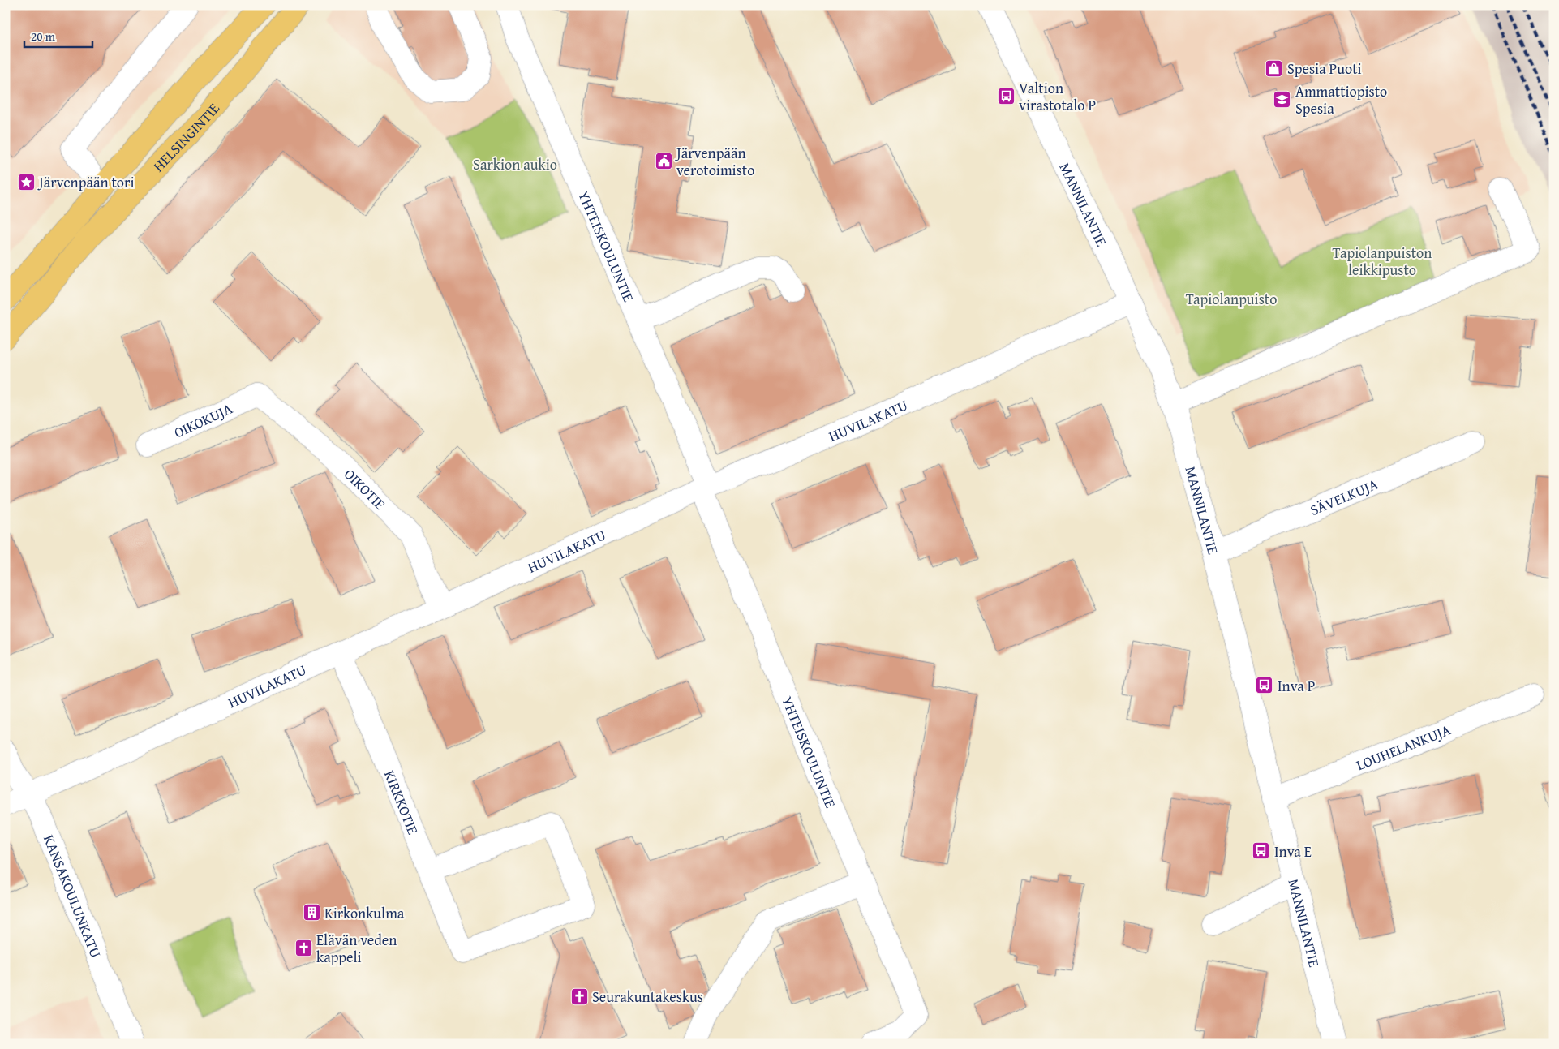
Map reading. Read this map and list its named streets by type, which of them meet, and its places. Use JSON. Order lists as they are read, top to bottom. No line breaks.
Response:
{"streets":{"main road":["HELSINGINTIE"],"street":["MANNILANTIE","YHTEISKOULUNTIE","HUVILAKATU","OIKOKUJA","OIKOTIE","SÄVELKUJA","LOUHELANKUJA","KIRKKOTIE","KANSAKOULUNKATU"]},"crossings":[["MANNILANTIE","HUVILAKATU"],["MANNILANTIE","SÄVELKUJA"],["MANNILANTIE","LOUHELANKUJA"],["YHTEISKOULUNTIE","HUVILAKATU"],["HUVILAKATU","OIKOTIE"],["HUVILAKATU","KIRKKOTIE"],["HUVILAKATU","KANSAKOULUNKATU"],["OIKOKUJA","OIKOTIE"]],"parks":["Sarkion aukio","Tapiolanpuiston leikkipusto","Tapiolanpuisto"],"places":{"shop":["Spesia Puoti"],"bus stop":["Valtion virastotalo P","Inva P","Inva E"],"school or university":["Ammattiopisto Spesia"],"public building":["Järvenpään verotoimisto"],"place":["Järvenpään tori"],"building":["Kirkonkulma"],"church":["Elävän veden kappeli","Seurakuntakeskus"]},"scale_bar":"20 m"}
